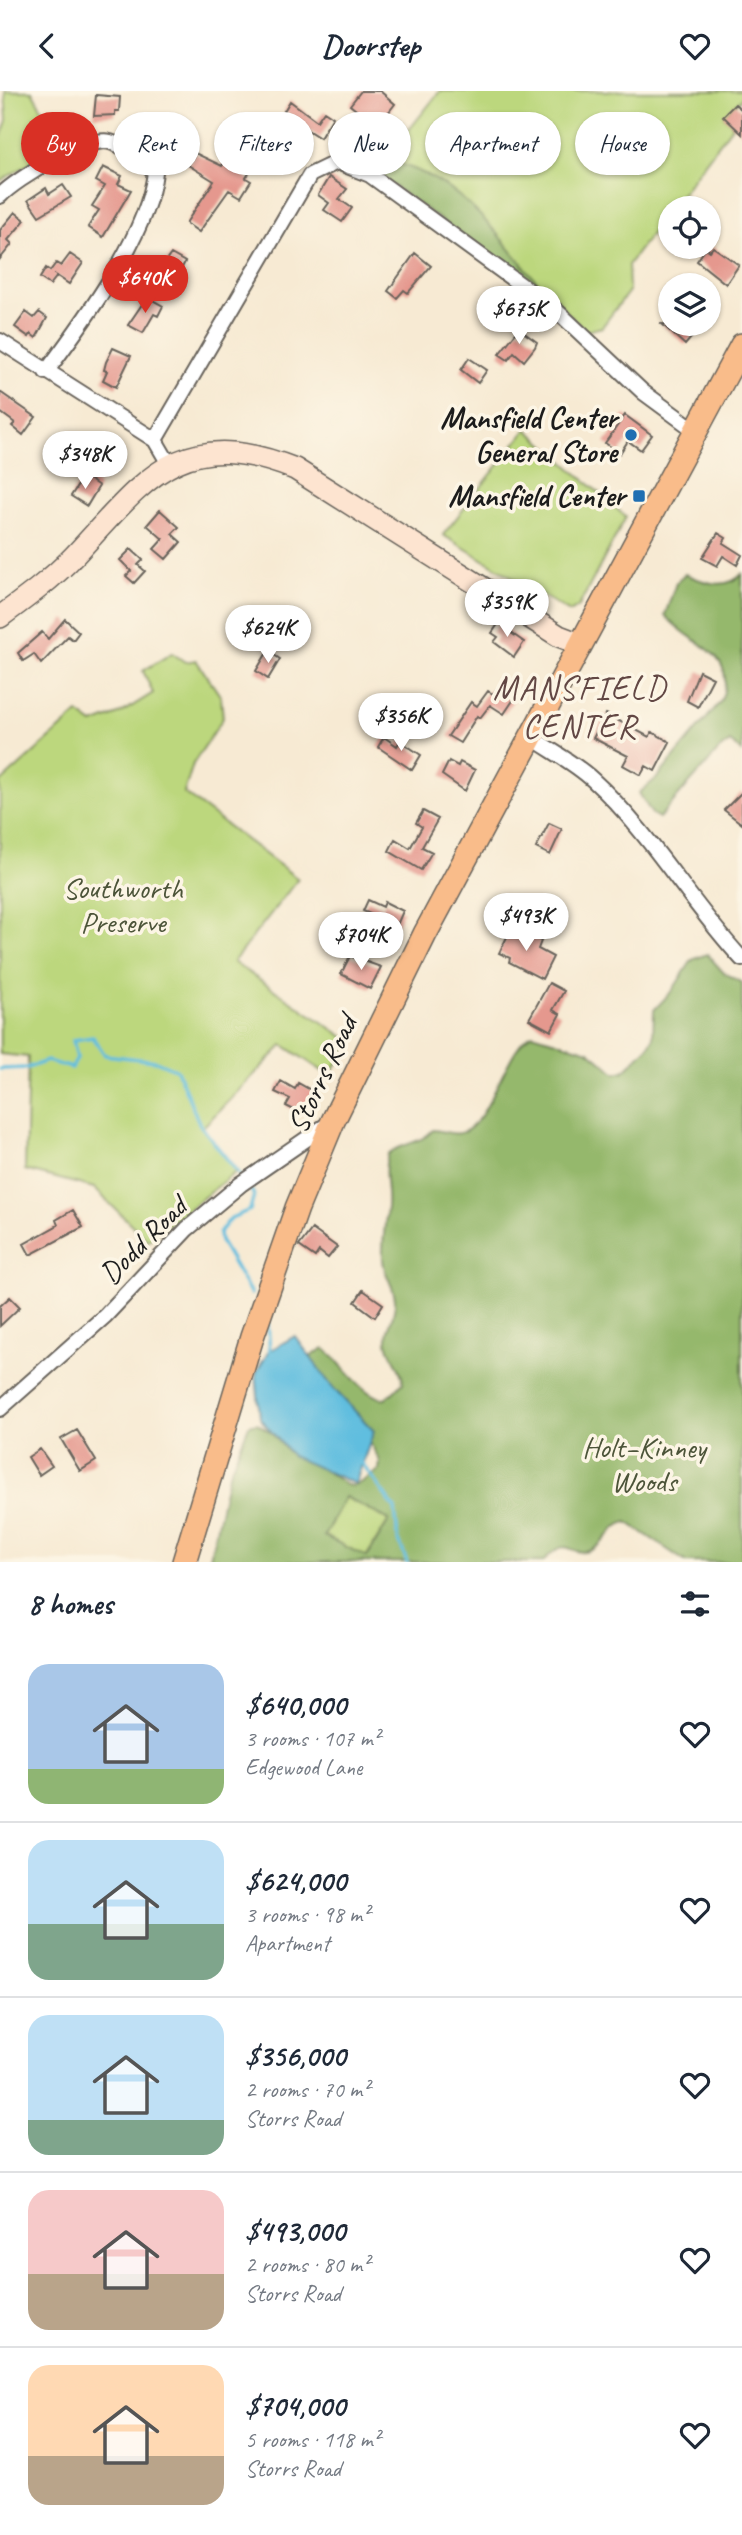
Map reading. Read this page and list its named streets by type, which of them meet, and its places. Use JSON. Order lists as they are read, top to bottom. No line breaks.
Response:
{"streets":{"main road":["Storrs Road"],"street":["Dodd Road"]},"crossings":[["Storrs Road","Dodd Road"]],"districts":["MANSFIELD CENTER"],"parks":["Southworth Preserve","Holt–Kinney Woods"],"places":{"other":["Mansfield Center General Store"],"transit":["Mansfield Center"]},"page":{"header":"Doorstep","chip":["Buy","Rent","Filters","New","Apartment","House"],"price":["$640K","$675K","$348K","$359K","$624K","$356K","$493K","$704K"],"heading":"8 homes","list":[{"name":"$640,000","note":"3 rooms · 107 m² · Edgewood Lane"},{"name":"$624,000","note":"3 rooms · 98 m² · Apartment"},{"name":"$356,000","note":"2 rooms · 70 m² · Storrs Road"},{"name":"$493,000","note":"2 rooms · 80 m² · Storrs Road"},{"name":"$704,000","note":"5 rooms · 118 m² · Storrs Road"}]}}
